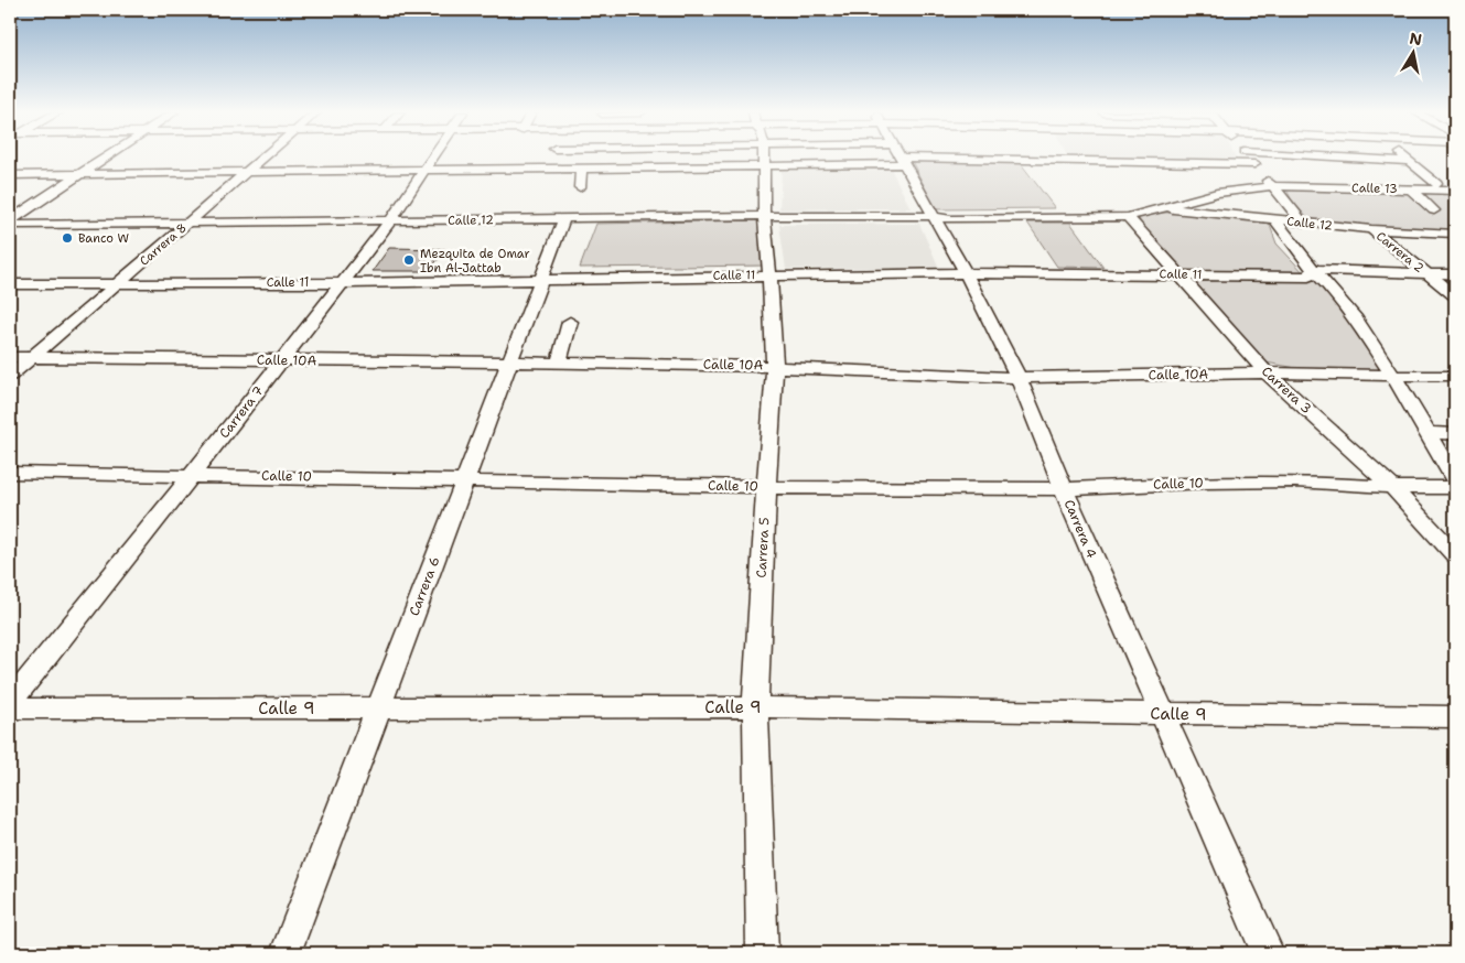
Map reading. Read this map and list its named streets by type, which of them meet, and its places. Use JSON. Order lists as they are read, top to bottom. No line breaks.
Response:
{"streets":{"street":["Calle 13","Calle 12","Carrera 8","Carrera 2","Calle 11","Calle 10A","Carrera 3","Carrera 7","Calle 10","Carrera 4","Carrera 5","Carrera 6","Calle 9"]},"crossings":[["Calle 13","Calle 12"],["Calle 13","Carrera 3"],["Calle 12","Carrera 8"],["Calle 12","Carrera 2"],["Calle 12","Carrera 3"],["Calle 12","Carrera 7"],["Calle 12","Carrera 4"],["Calle 12","Carrera 5"],["Calle 12","Carrera 6"],["Carrera 8","Calle 11"],["Carrera 8","Calle 10A"],["Carrera 2","Calle 11"],["Calle 11","Carrera 3"],["Calle 11","Carrera 7"],["Calle 11","Carrera 4"],["Calle 11","Carrera 5"],["Calle 11","Carrera 6"],["Calle 10A","Carrera 3"],["Calle 10A","Carrera 7"],["Calle 10A","Carrera 4"],["Calle 10A","Carrera 5"],["Calle 10A","Carrera 6"],["Carrera 3","Calle 10"],["Carrera 7","Calle 10"],["Calle 10","Carrera 4"],["Calle 10","Carrera 5"],["Calle 10","Carrera 6"],["Carrera 4","Calle 9"],["Carrera 5","Calle 9"],["Carrera 6","Calle 9"]],"places":["Banco W","Mezquita de Omar Ibn Al-Jattab"],"north":"top"}
